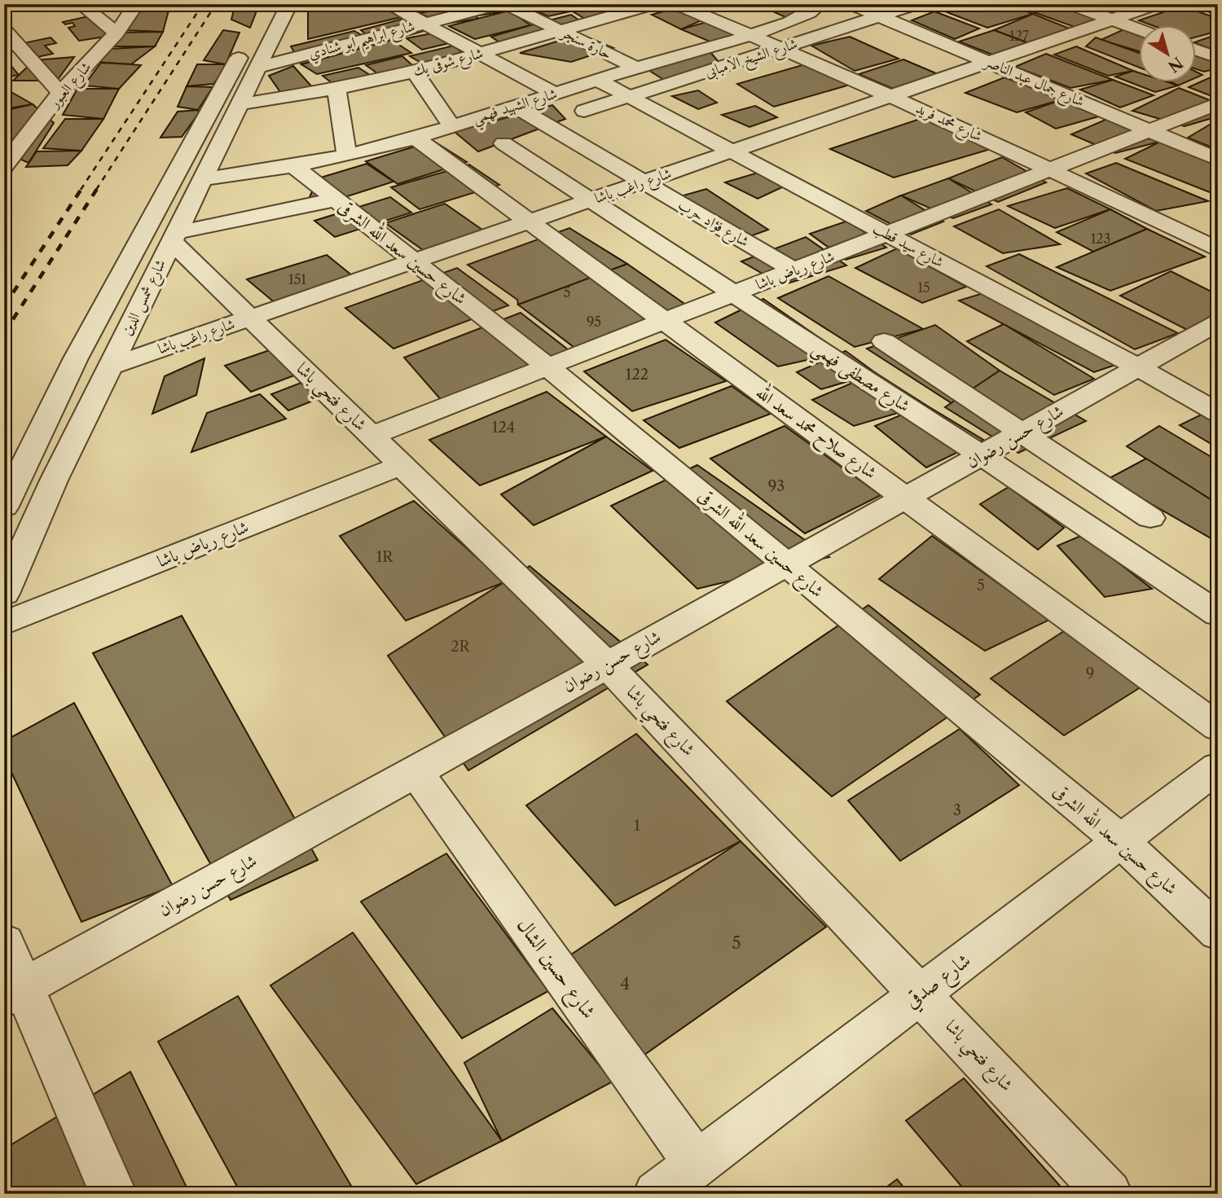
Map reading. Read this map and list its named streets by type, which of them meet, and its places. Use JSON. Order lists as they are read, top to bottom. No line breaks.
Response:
{"streets":{"street":["شارع ابراهيم ابو شنادي","حارة سنجر","شارع الشيخ الامبابى","شارع شوقى بك","شارع جمال عبد الناصر","شارع العبور","شارع الشهيد فهمي","شارع محمد فريد","شارع راغب باشا","شارع فؤاد حرب","شارع سيد قطب","شارع حسين سعد الله الشرقى","شارع رياض باشا","شارع شمس الدين","شارع مصطفى فهمي","شارع فتحي باشا","شارع صلاح محمد سعد الله","شارع حسن رضوان","شارع حسين الشال","شارع صدقي"]},"crossings":[["شارع ابراهيم ابو شنادي","شارع شمس الدين"],["حارة سنجر","شارع شوقى بك"],["حارة سنجر","شارع الشهيد فهمي"],["شارع الشيخ الامبابى","شارع جمال عبد الناصر"],["شارع الشيخ الامبابى","شارع محمد فريد"],["شارع الشيخ الامبابى","شارع سيد قطب"],["شارع شوقى بك","شارع شمس الدين"],["شارع جمال عبد الناصر","شارع راغب باشا"],["شارع جمال عبد الناصر","شارع رياض باشا"],["شارع الشهيد فهمي","شارع محمد فريد"],["شارع الشهيد فهمي","شارع فؤاد حرب"],["شارع الشهيد فهمي","شارع سيد قطب"],["شارع الشهيد فهمي","شارع حسين سعد الله الشرقى"],["شارع الشهيد فهمي","شارع شمس الدين"],["شارع الشهيد فهمي","شارع صلاح محمد سعد الله"],["شارع محمد فريد","شارع راغب باشا"],["شارع محمد فريد","شارع رياض باشا"],["شارع راغب باشا","شارع فؤاد حرب"],["شارع راغب باشا","شارع سيد قطب"],["شارع راغب باشا","شارع حسين سعد الله الشرقى"],["شارع راغب باشا","شارع شمس الدين"],["شارع راغب باشا","شارع مصطفى فهمي"],["شارع راغب باشا","شارع فتحي باشا"],["شارع راغب باشا","شارع صلاح محمد سعد الله"],["شارع فؤاد حرب","شارع رياض باشا"],["شارع سيد قطب","شارع رياض باشا"],["شارع سيد قطب","شارع حسن رضوان"],["شارع حسين سعد الله الشرقى","شارع رياض باشا"],["شارع حسين سعد الله الشرقى","شارع حسن رضوان"],["شارع حسين سعد الله الشرقى","شارع صدقي"],["شارع رياض باشا","شارع مصطفى فهمي"],["شارع رياض باشا","شارع فتحي باشا"],["شارع رياض باشا","شارع صلاح محمد سعد الله"],["شارع شمس الدين","شارع فتحي باشا"],["شارع مصطفى فهمي","شارع حسن رضوان"],["شارع فتحي باشا","شارع حسن رضوان"],["شارع فتحي باشا","شارع صدقي"],["شارع صلاح محمد سعد الله","شارع حسن رضوان"],["شارع حسن رضوان","شارع حسين الشال"],["شارع حسين الشال","شارع صدقي"]],"house_numbers":["127","123","151","15","5","95","122","124","93","1R","5","2R","9","3","1","5","4"],"north":"bottom right"}
